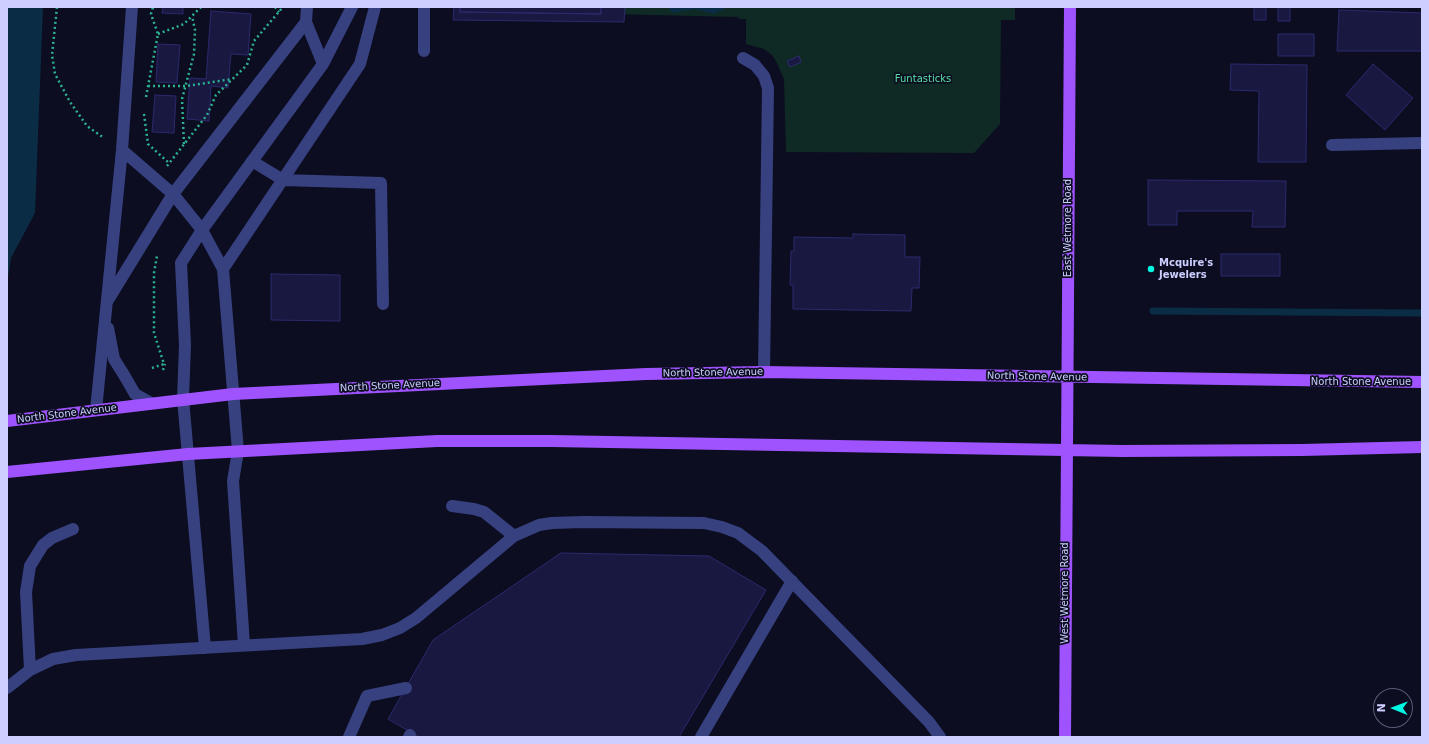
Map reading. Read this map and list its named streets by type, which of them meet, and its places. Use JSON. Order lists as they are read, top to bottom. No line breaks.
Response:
{"streets":{"main road":["East Wetmore Road","North Stone Avenue","West Wetmore Road"]},"crossings":[["East Wetmore Road","North Stone Avenue"],["East Wetmore Road","West Wetmore Road"]],"parks":["Funtasticks"],"places":["Mcquire's Jewelers"],"north":"left"}
